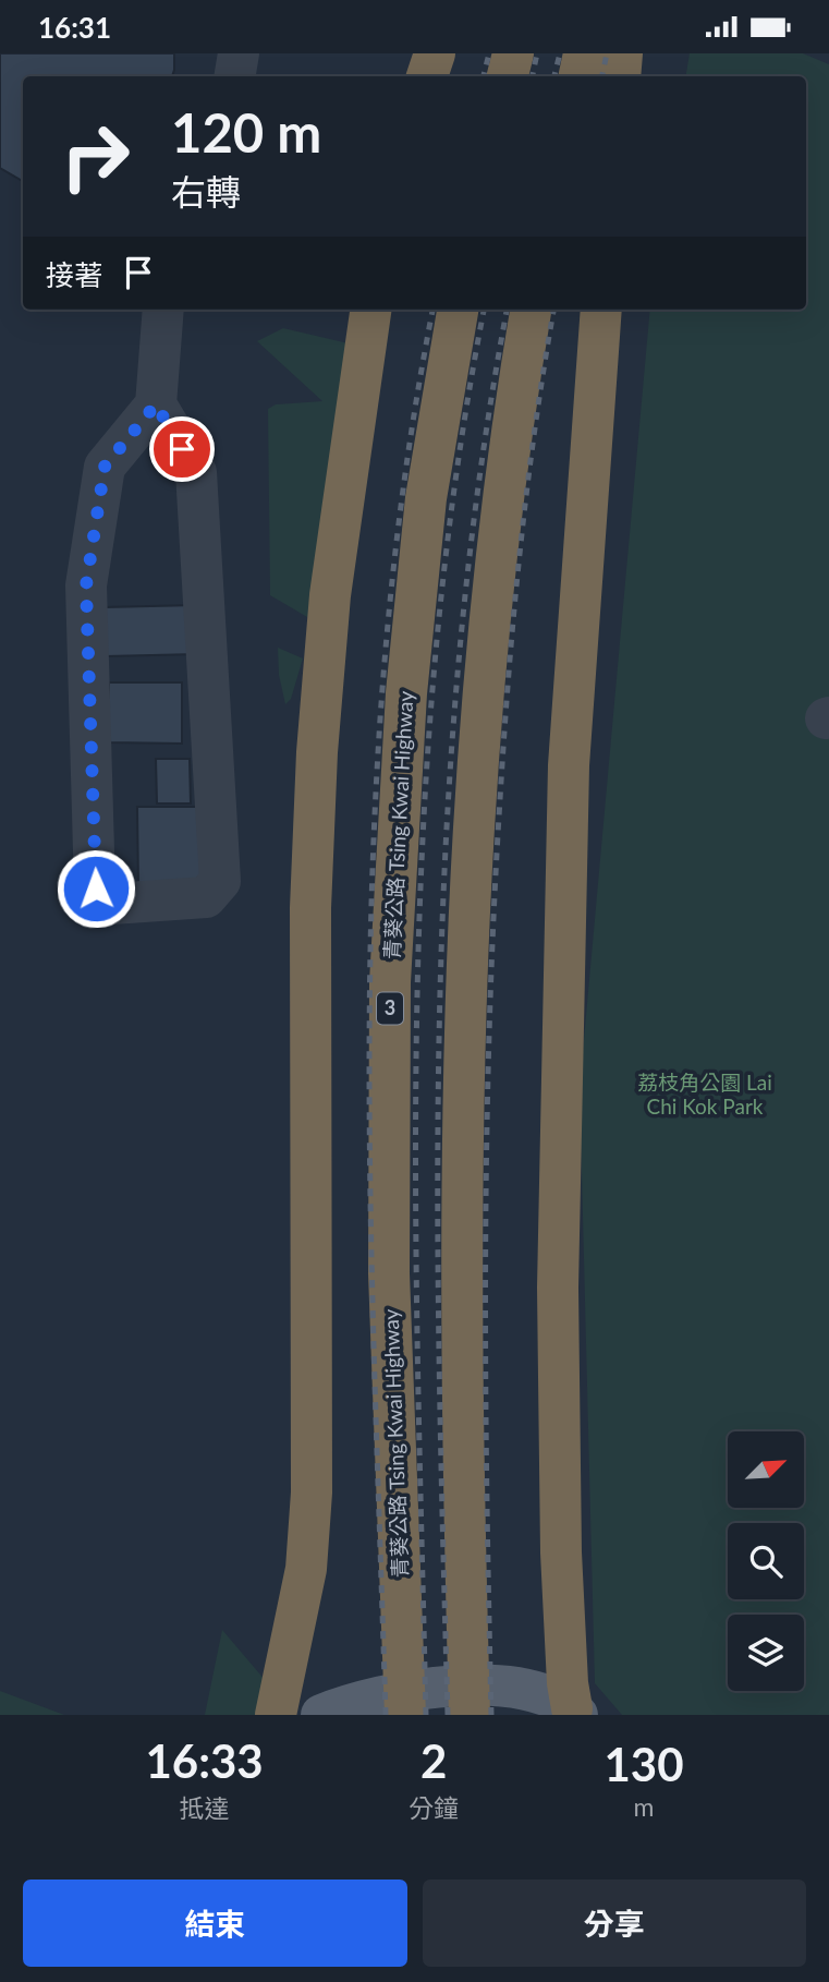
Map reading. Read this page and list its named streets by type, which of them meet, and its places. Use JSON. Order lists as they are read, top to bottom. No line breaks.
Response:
{"streets":{"highway":["青葵公路 Tsing Kwai Highway","3"]},"parks":["荔枝角公園 Lai Chi Kok Park"],"north":"top right","page":{"status":"16:31","turn":["120 m","右轉"],"then":"接著","eta":["16:33","抵達","2","分鐘","130","m"],"buttons":["結束","分享"]}}
